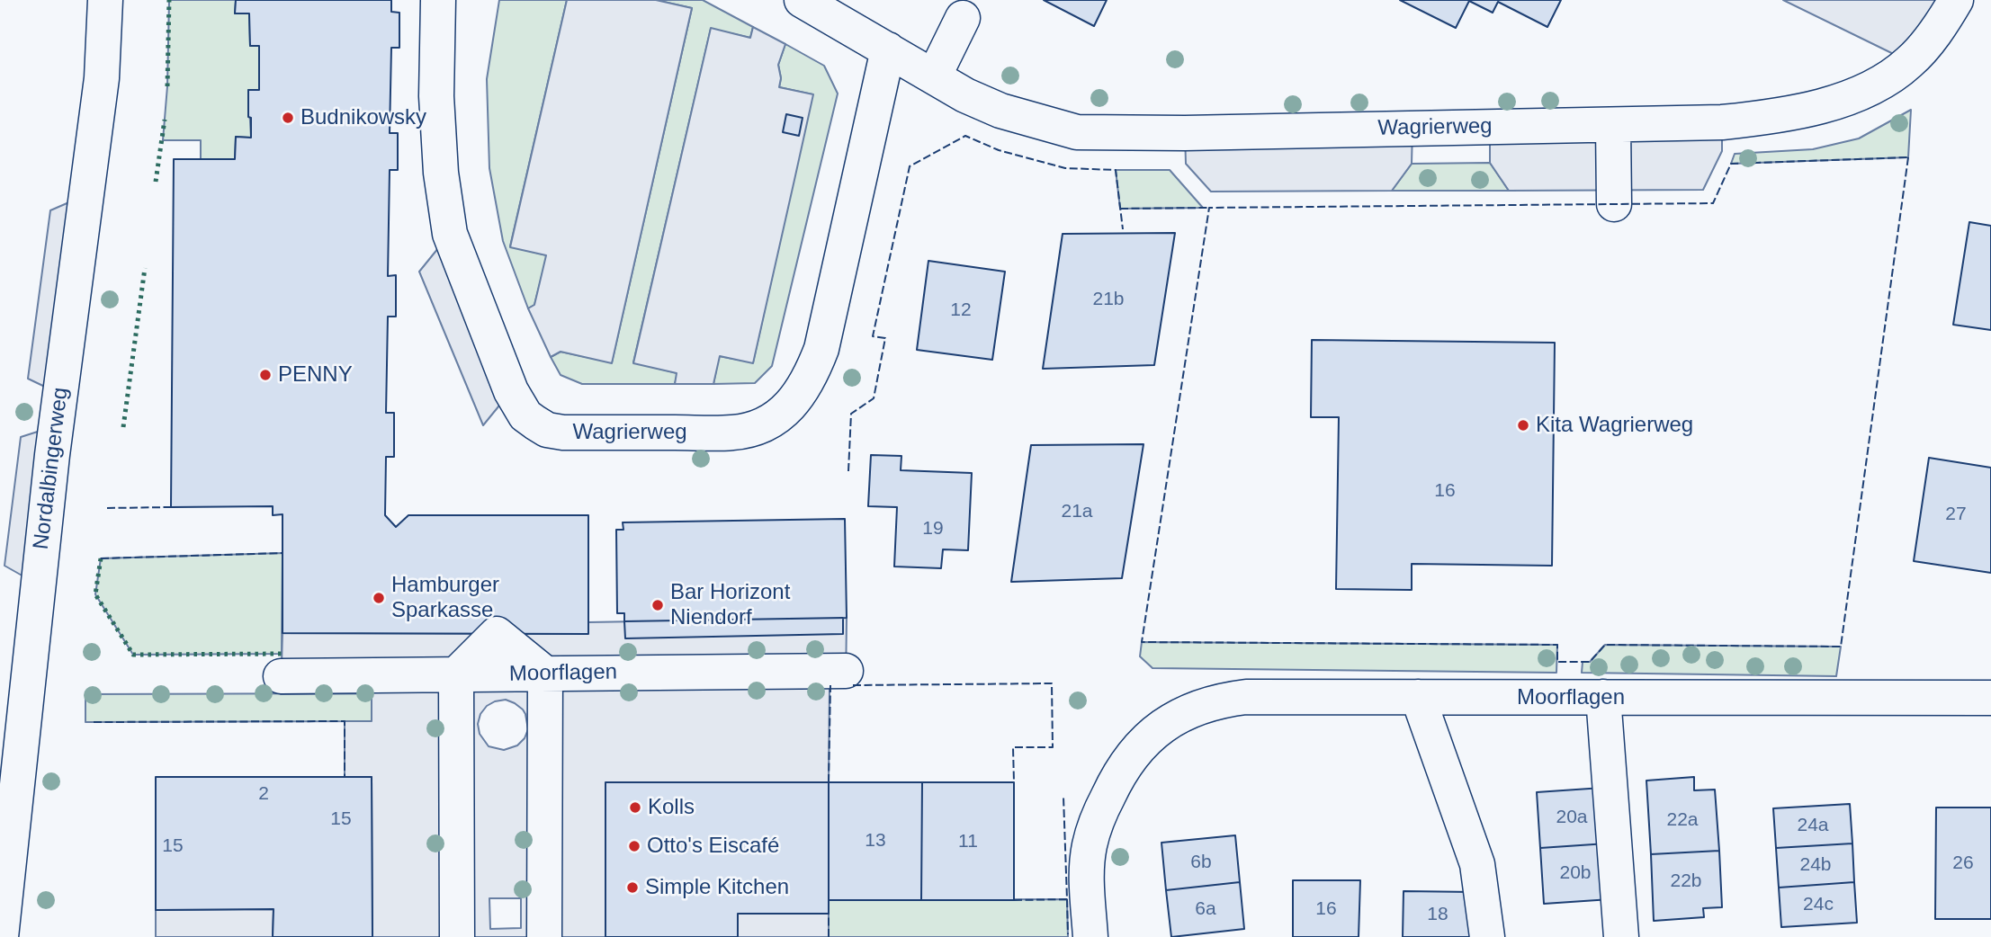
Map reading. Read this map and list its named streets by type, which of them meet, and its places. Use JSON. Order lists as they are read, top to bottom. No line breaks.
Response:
{"streets":{"street":["Wagrierweg","Nordalbingerweg","Moorflagen"]},"places":["Budnikowsky","PENNY","Kita Wagrierweg","Hamburger Sparkasse","Bar Horizont Niendorf","Kolls","Otto's Eiscafé","Simple Kitchen"],"house_numbers":["21b","12","16","21a","27","19","2","20a","15","22a","24a","13","11","15","6b","26","24b","20b","22b","24c","6a","16","18"]}
